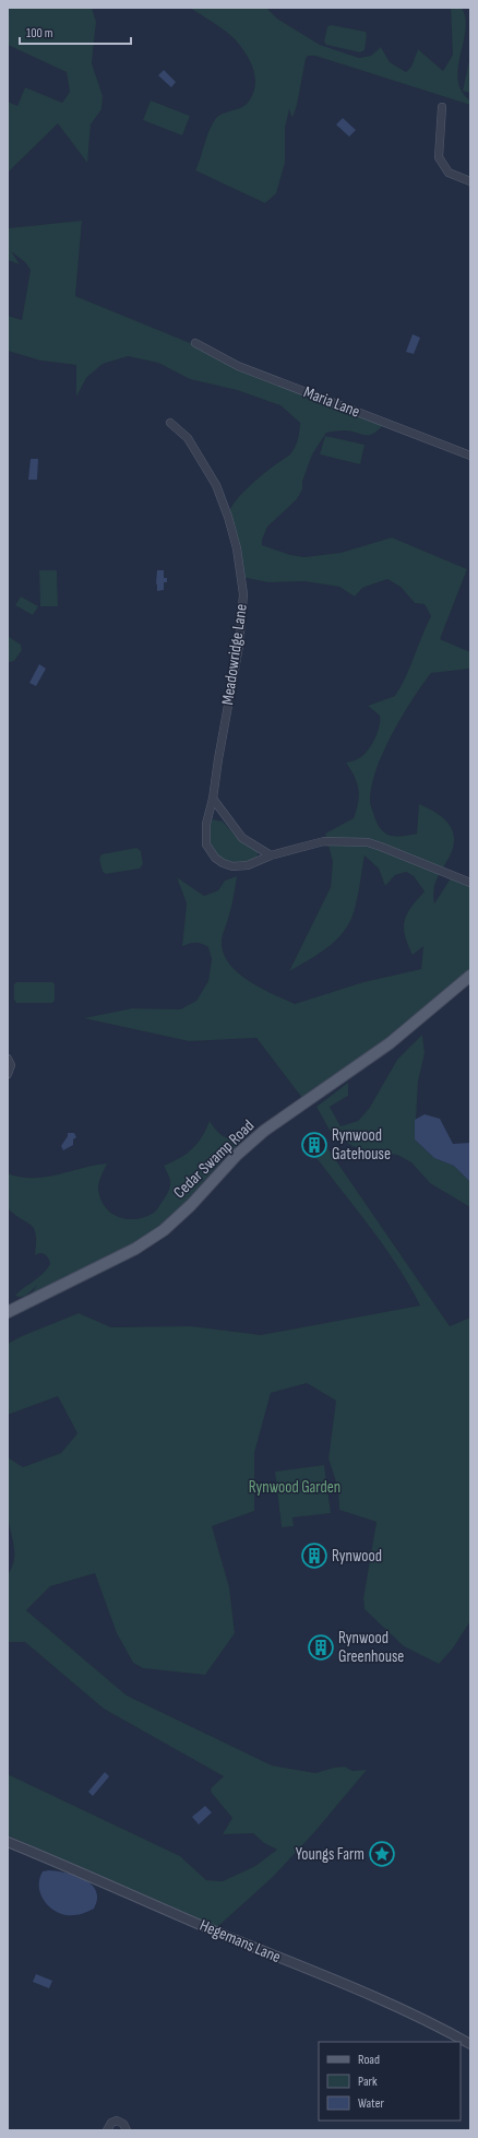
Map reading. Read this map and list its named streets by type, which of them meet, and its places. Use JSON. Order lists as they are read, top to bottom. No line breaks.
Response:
{"streets":{"main road":["Cedar Swamp Road"],"street":["Maria Lane","Meadowridge Lane","Hegemans Lane"]},"parks":["Rynwood Garden"],"places":{"building":["Rynwood Gatehouse","Rynwood","Rynwood Greenhouse"],"place":["Youngs Farm"]},"legend":["Road","Park","Water"],"scale_bar":"100 m"}
